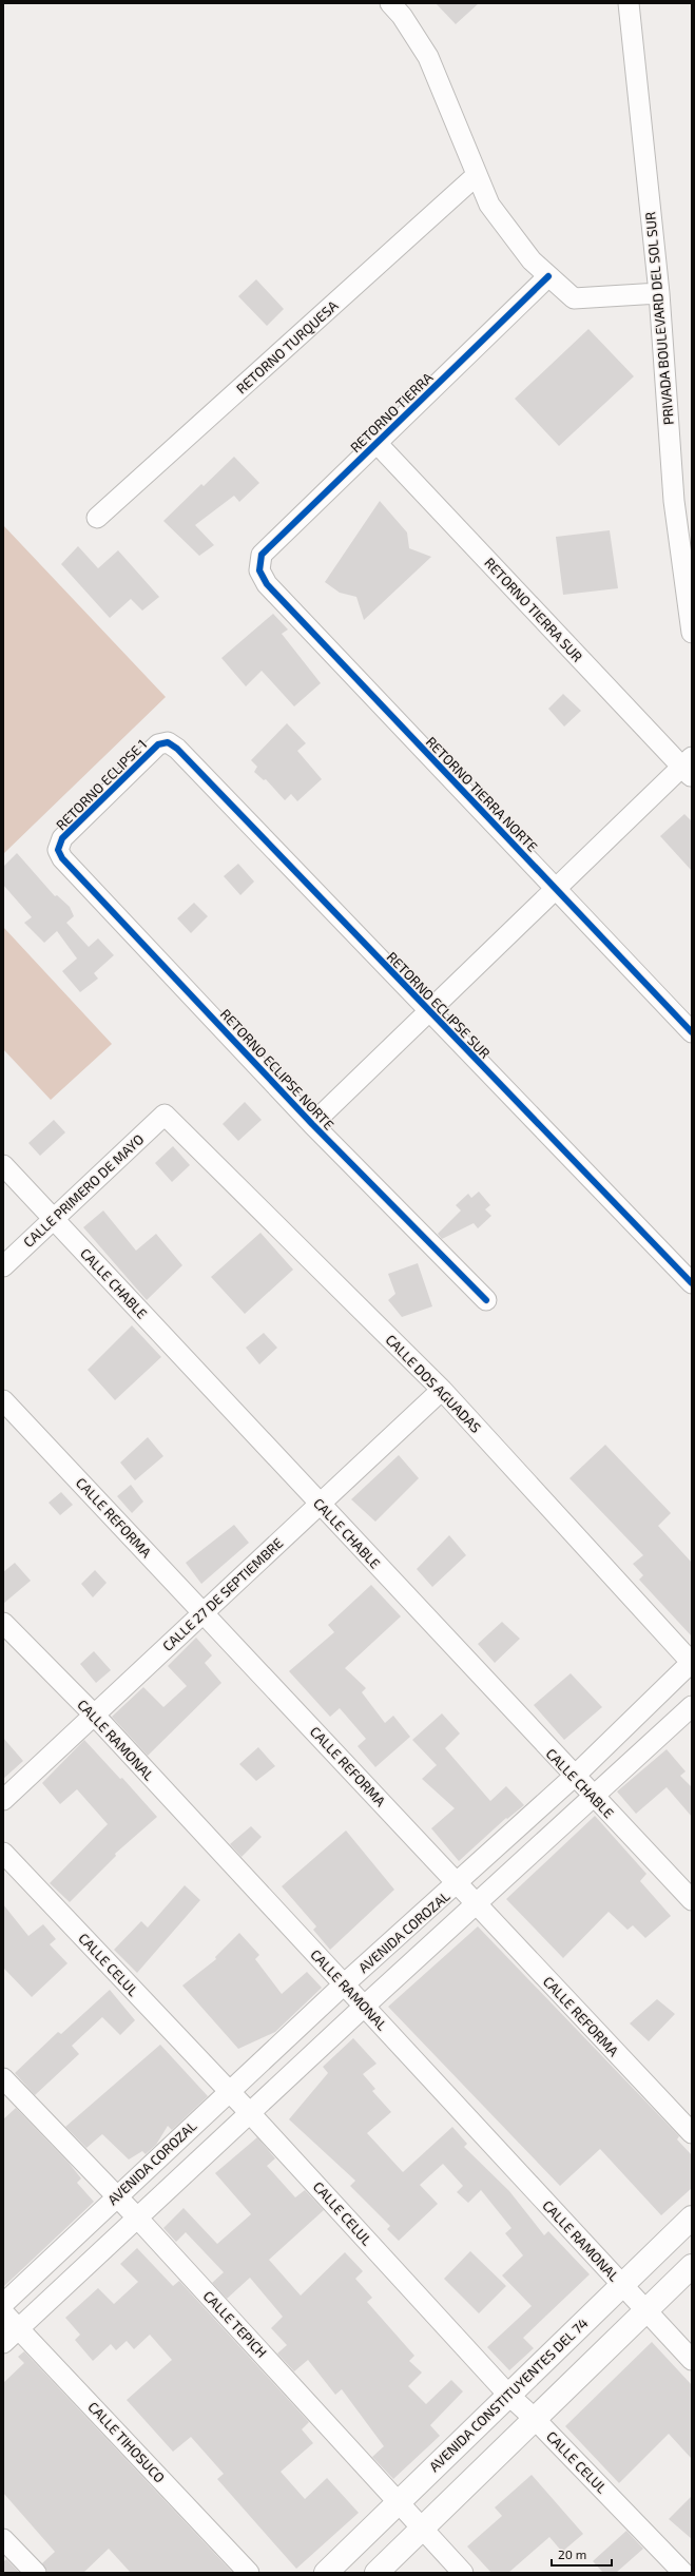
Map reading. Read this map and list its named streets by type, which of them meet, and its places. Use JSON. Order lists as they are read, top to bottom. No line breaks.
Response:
{"streets":{"main road":["AVENIDA CONSTITUYENTES DEL 74"],"street":["PRIVADA BOULEVARD DEL SOL SUR","RETORNO TURQUESA","RETORNO TIERRA","RETORNO TIERRA SUR","RETORNO ECLIPSE 1","RETORNO TIERRA NORTE","RETORNO ECLIPSE SUR","RETORNO ECLIPSE NORTE","CALLE PRIMERO DE MAYO","CALLE CHABLE","CALLE DOS AGUADAS","CALLE REFORMA","CALLE 27 DE SEPTIEMBRE","CALLE RAMONAL","AVENIDA COROZAL","CALLE CELUL","CALLE TEPICH","CALLE TIHOSUCO"]},"crossings":[["RETORNO TIERRA","RETORNO TIERRA SUR"],["RETORNO TIERRA","RETORNO TIERRA NORTE"],["RETORNO ECLIPSE 1","RETORNO ECLIPSE SUR"],["RETORNO ECLIPSE 1","RETORNO ECLIPSE NORTE"],["CALLE PRIMERO DE MAYO","CALLE CHABLE"],["CALLE PRIMERO DE MAYO","CALLE DOS AGUADAS"],["CALLE CHABLE","CALLE 27 DE SEPTIEMBRE"],["CALLE CHABLE","AVENIDA COROZAL"],["CALLE DOS AGUADAS","CALLE 27 DE SEPTIEMBRE"],["CALLE DOS AGUADAS","AVENIDA COROZAL"],["CALLE REFORMA","CALLE 27 DE SEPTIEMBRE"],["CALLE REFORMA","AVENIDA COROZAL"],["CALLE 27 DE SEPTIEMBRE","CALLE RAMONAL"],["CALLE RAMONAL","AVENIDA COROZAL"],["CALLE RAMONAL","AVENIDA CONSTITUYENTES DEL 74"],["AVENIDA COROZAL","CALLE CELUL"],["AVENIDA COROZAL","CALLE TEPICH"],["AVENIDA COROZAL","CALLE TIHOSUCO"],["CALLE CELUL","AVENIDA CONSTITUYENTES DEL 74"],["CALLE TEPICH","AVENIDA CONSTITUYENTES DEL 74"]],"scale_bar":"20 m"}
